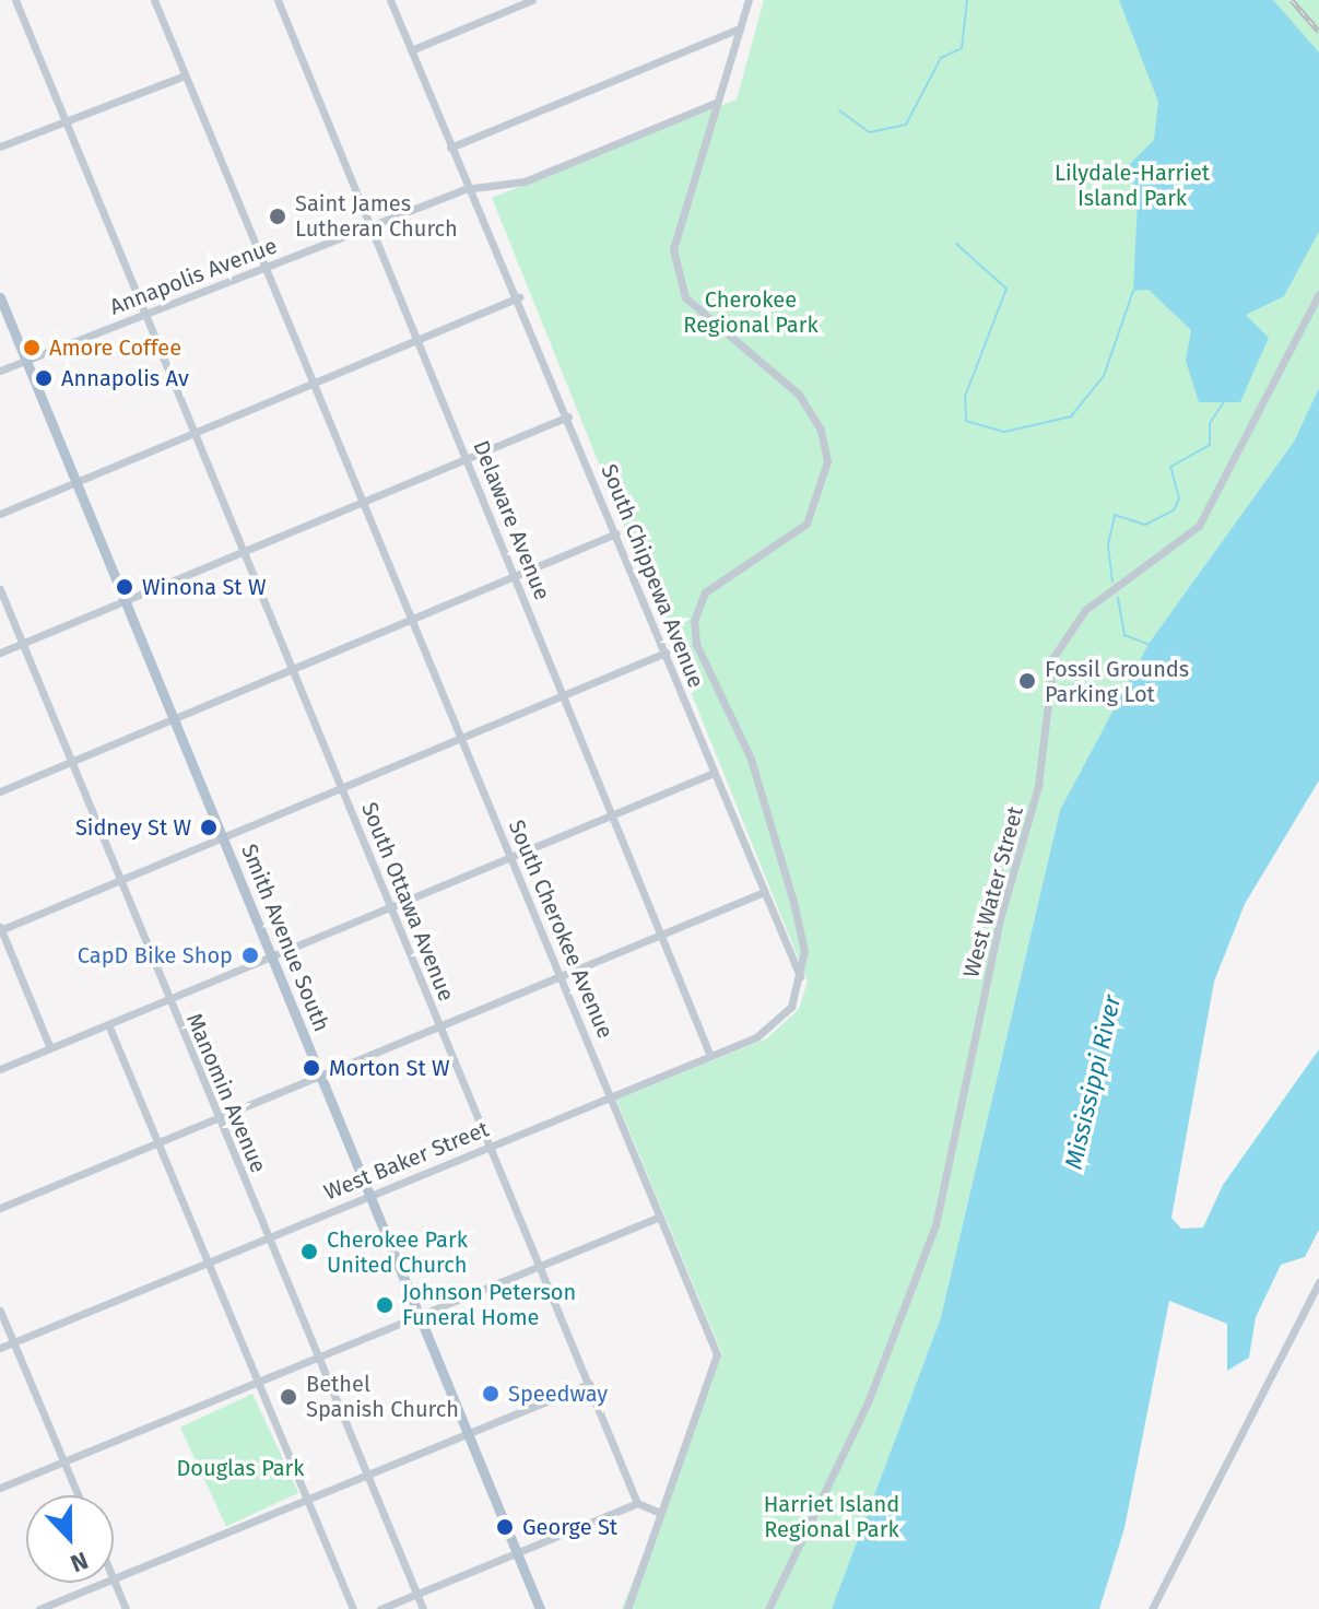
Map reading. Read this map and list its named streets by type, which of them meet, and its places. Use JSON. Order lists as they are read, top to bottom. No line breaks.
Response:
{"streets":{"main road":["Smith Avenue South"],"street":["Annapolis Avenue","Delaware Avenue","South Chippewa Avenue","West Water Street","South Ottawa Avenue","South Cherokee Avenue","Manomin Avenue","West Baker Street"]},"crossings":[["Annapolis Avenue","Delaware Avenue"],["Annapolis Avenue","South Chippewa Avenue"],["Annapolis Avenue","South Ottawa Avenue"],["Annapolis Avenue","South Cherokee Avenue"],["Annapolis Avenue","Smith Avenue South"],["Delaware Avenue","West Baker Street"],["South Chippewa Avenue","West Baker Street"],["South Ottawa Avenue","West Baker Street"],["South Cherokee Avenue","West Baker Street"],["Smith Avenue South","West Baker Street"],["Manomin Avenue","West Baker Street"]],"water":["Mississippi River"],"parks":["Lilydale-Harriet Island Park","Cherokee Regional Park","Douglas Park","Harriet Island Regional Park"],"places":["Saint James Lutheran Church","Amore Coffee","Annapolis Av","Winona St W","Fossil Grounds Parking Lot","Sidney St W","CapD Bike Shop","Morton St W","Cherokee Park United Church","Johnson Peterson Funeral Home","Speedway","Bethel Spanish Church","George St"],"north":"bottom"}
